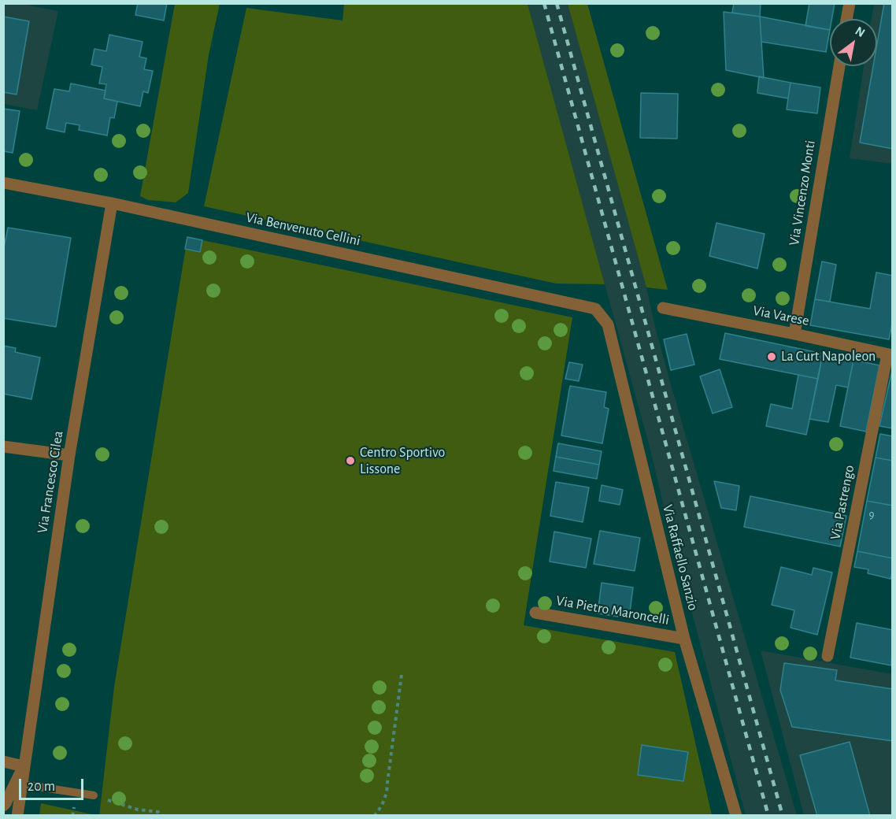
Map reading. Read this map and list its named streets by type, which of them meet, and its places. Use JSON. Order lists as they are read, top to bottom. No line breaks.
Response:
{"streets":{"street":["Via Vincenzo Monti","Via Benvenuto Cellini","Via Varese","Via Francesco Cilea","Via Pastrengo","Via Raffaello Sanzio","Via Pietro Maroncelli"]},"crossings":[["Via Vincenzo Monti","Via Varese"],["Via Benvenuto Cellini","Via Francesco Cilea"],["Via Benvenuto Cellini","Via Raffaello Sanzio"],["Via Varese","Via Pastrengo"],["Via Raffaello Sanzio","Via Pietro Maroncelli"]],"places":["La Curt Napoleon","Centro Sportivo Lissone"],"house_numbers":["9"],"scale_bar":"20 m","north":"top right"}
